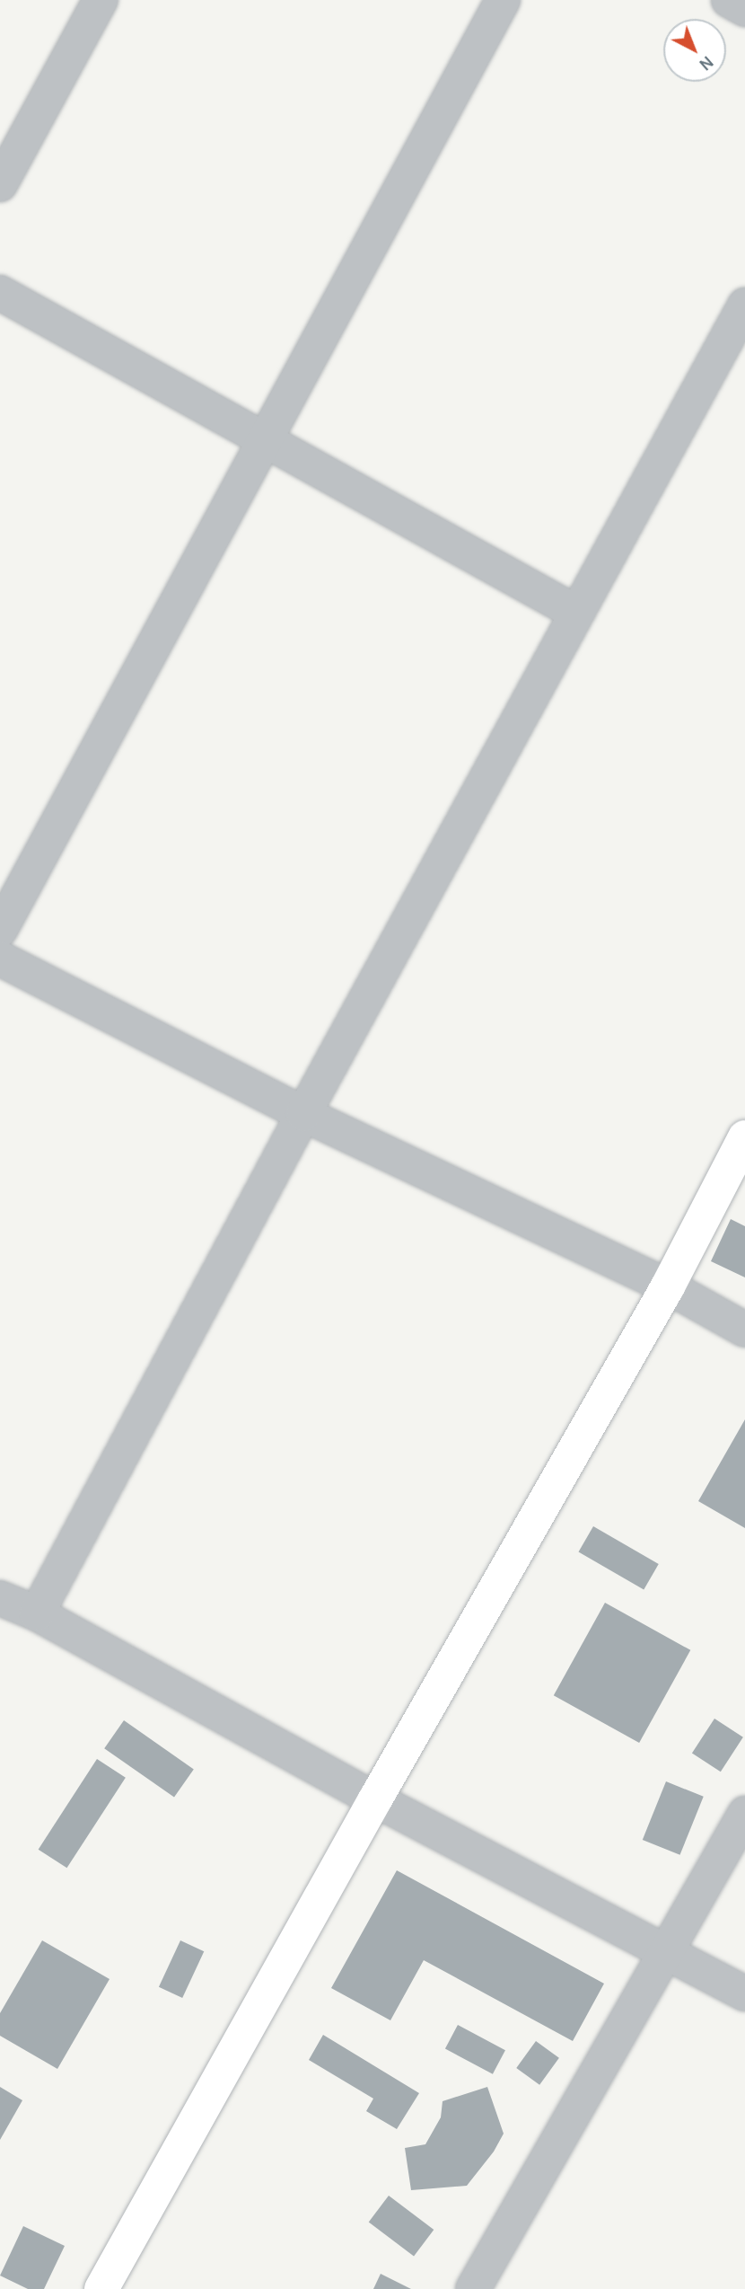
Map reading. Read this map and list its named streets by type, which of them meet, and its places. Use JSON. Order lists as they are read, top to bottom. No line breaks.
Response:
{"north":"bottom right"}
